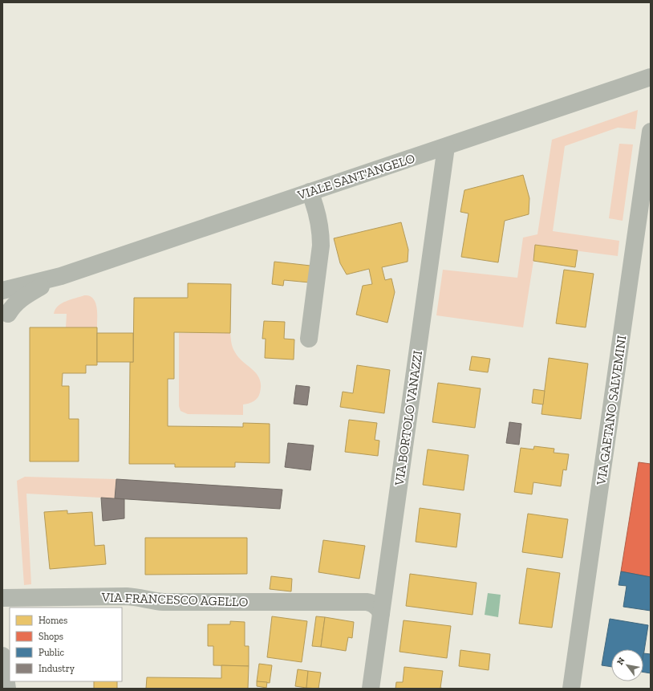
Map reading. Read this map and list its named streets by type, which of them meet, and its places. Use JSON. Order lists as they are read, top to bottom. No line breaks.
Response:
{"streets":{"street":["VIALE SANT'ANGELO","VIA GAETANO SALVEMINI","VIA BORTOLO VANAZZI","VIA FRANCESCO AGELLO"]},"crossings":[["VIALE SANT'ANGELO","VIA BORTOLO VANAZZI"],["VIA BORTOLO VANAZZI","VIA FRANCESCO AGELLO"]],"legend":["Homes","Shops","Public","Industry"],"north":"top left"}
